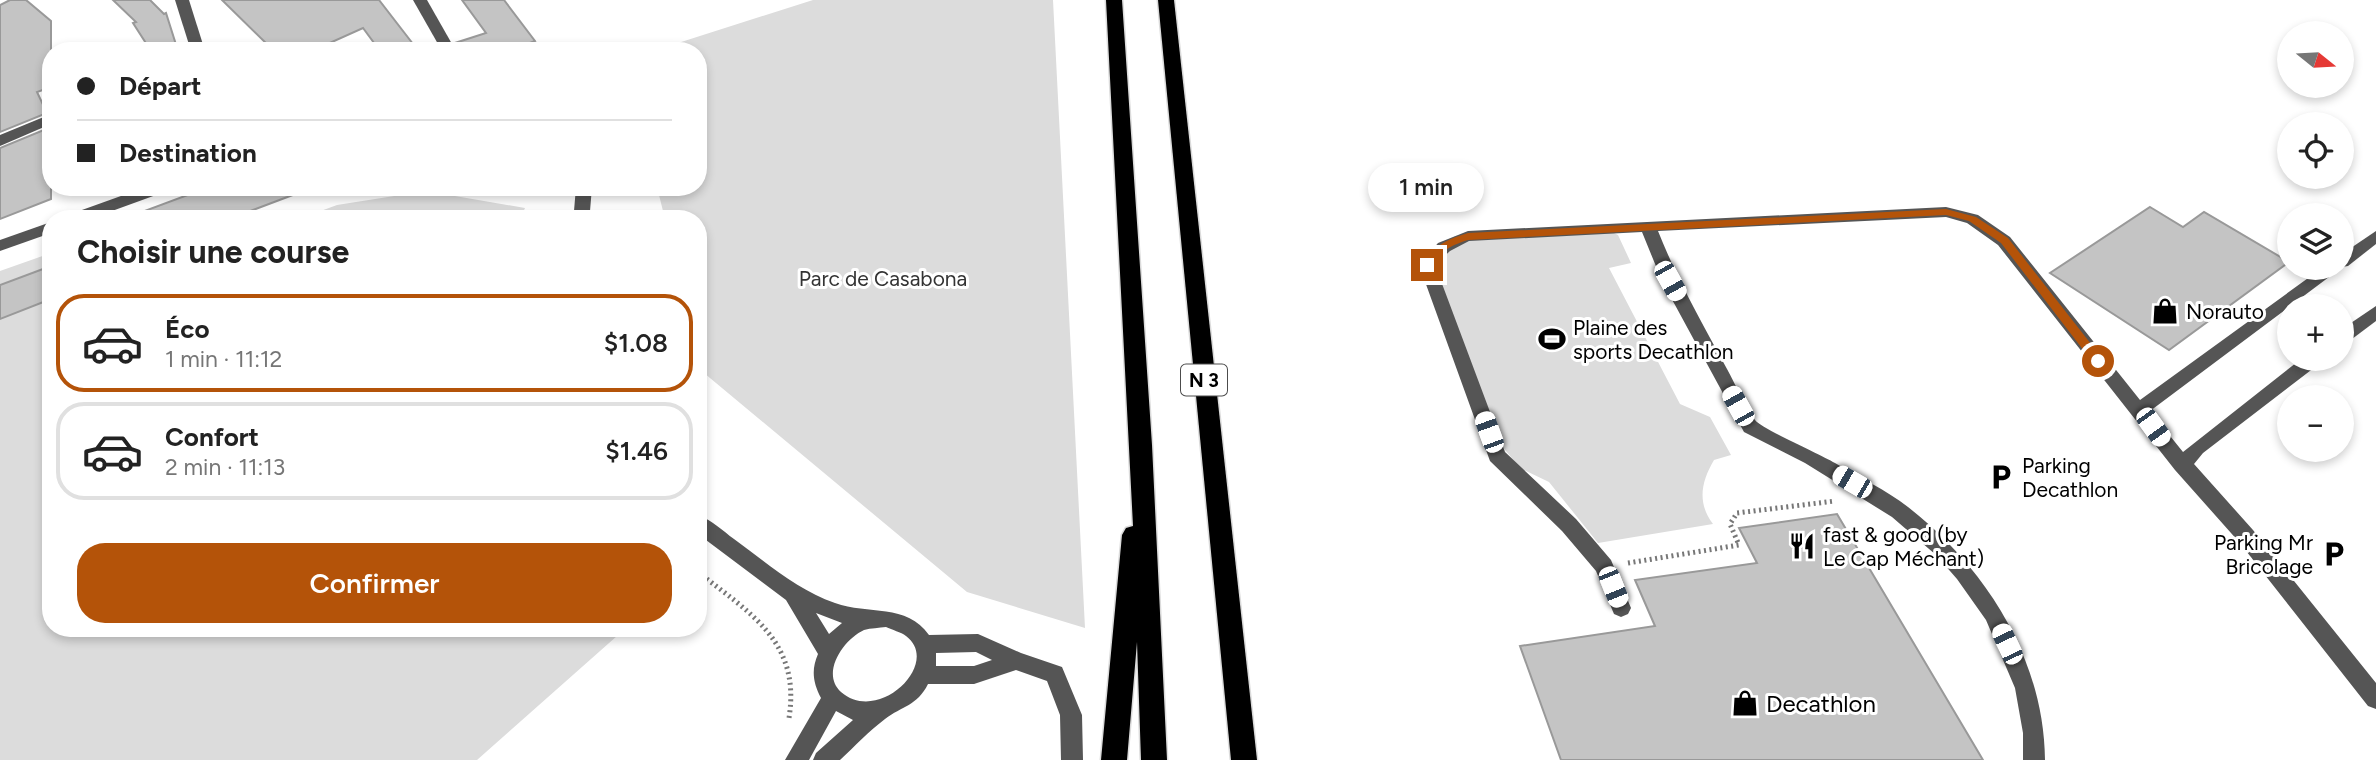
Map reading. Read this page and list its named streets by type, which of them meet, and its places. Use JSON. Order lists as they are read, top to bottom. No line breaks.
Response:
{"streets":{"highway":["N 3"]},"parks":["Parc de Casabona"],"places":{"shop":["Norauto","Decathlon"],"sports":["Plaine des sports Decathlon"],"parking":["Parking Decathlon","Parking Mr Bricolage"],"restaurant":["fast & good (by Le Cap Méchant)"]},"north":"right","page":{"map_buttons":["+","−"],"banner":["Départ","Destination"],"bubble":"1 min","heading":"Choisir une course","list":[{"name":"Éco","note":"1 min · 11:12","value":"$1.08"},{"name":"Confort","note":"2 min · 11:13","value":"$1.46"}],"buttons":"Confirmer"}}
